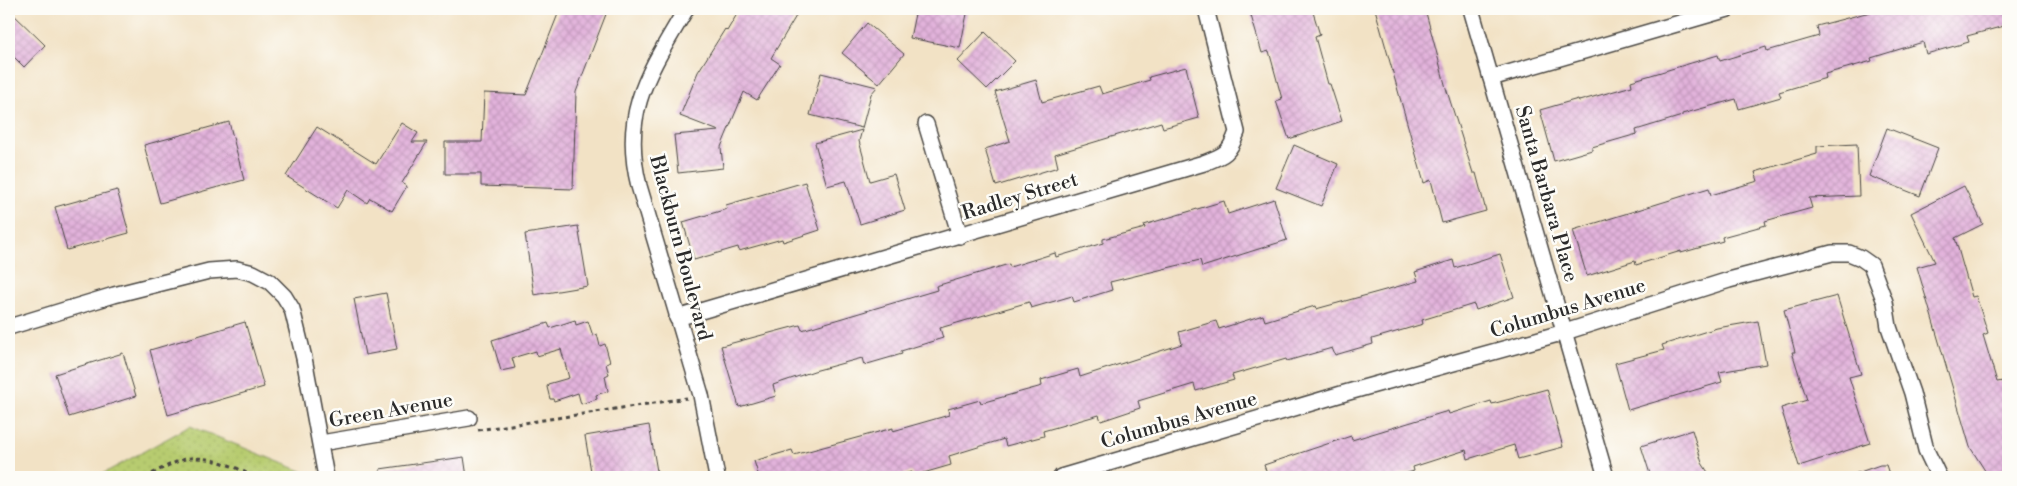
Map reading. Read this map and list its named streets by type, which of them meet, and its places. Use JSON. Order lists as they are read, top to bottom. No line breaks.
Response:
{"streets":{"street":["Santa Barbara Place","Radley Street","Blackburn Boulevard","Columbus Avenue","Green Avenue"]},"crossings":[["Santa Barbara Place","Columbus Avenue"],["Radley Street","Blackburn Boulevard"]]}
